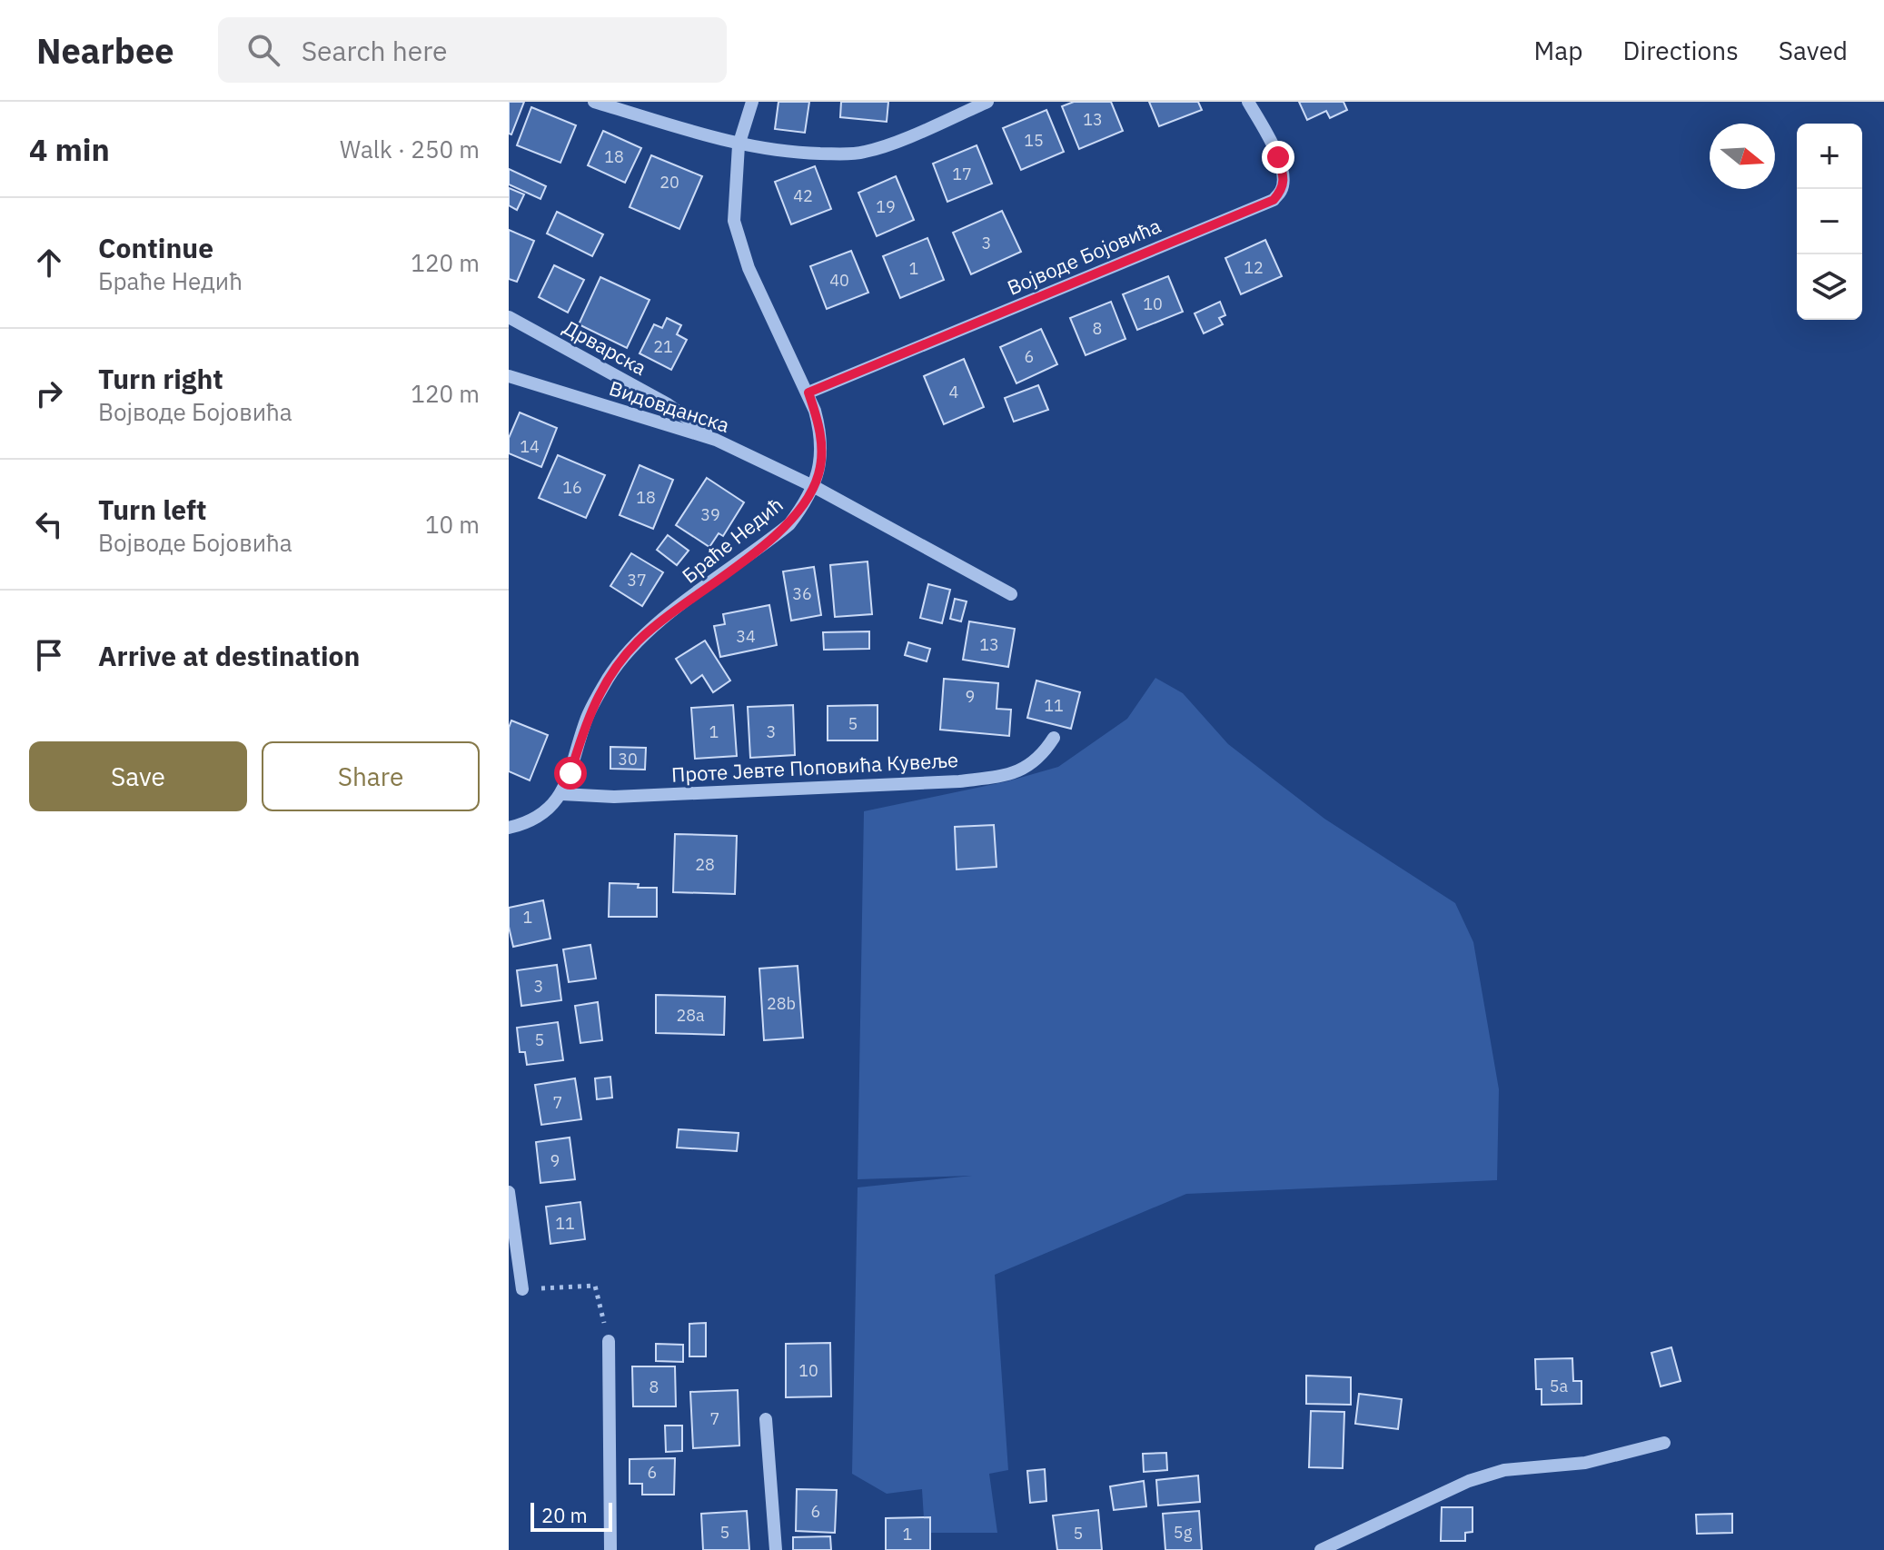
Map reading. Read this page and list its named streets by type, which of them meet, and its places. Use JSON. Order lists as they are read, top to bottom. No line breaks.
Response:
{"streets":{"street":["Војводе Бојовића","Дрварска","Видовданска","Браће Недић","Проте Јевте Поповића Кувеље"]},"crossings":[["Војводе Бојовића","Браће Недић"],["Дрварска","Видовданска"],["Видовданска","Браће Недић"],["Браће Недић","Проте Јевте Поповића Кувеље"]],"house_numbers":["13","15","18","17","20","42","19","3","12","1","40","10","8","21","6","4","14","16","18","39","37","36","34","13","9","11","5","1","3","30","28","1","3","28b","28a","5","7","9","11","10","5a","8","7","6","6","5","5g","5","1"],"scale_bar":"20 m","north":"right","page":{"header":"Nearbee","search":"Search here","nav":["Map","Directions","Saved"],"heading":["4 min","Walk · 250 m"],"map_buttons":["+","−"],"list":[["Continue","Браће Недић","120 m"],["Turn right","Војводе Бојовића","120 m"],["Turn left","Војводе Бојовића","10 m"],"Arrive at destination"],"buttons":["Save","Share"],"scale":"20 m"}}
